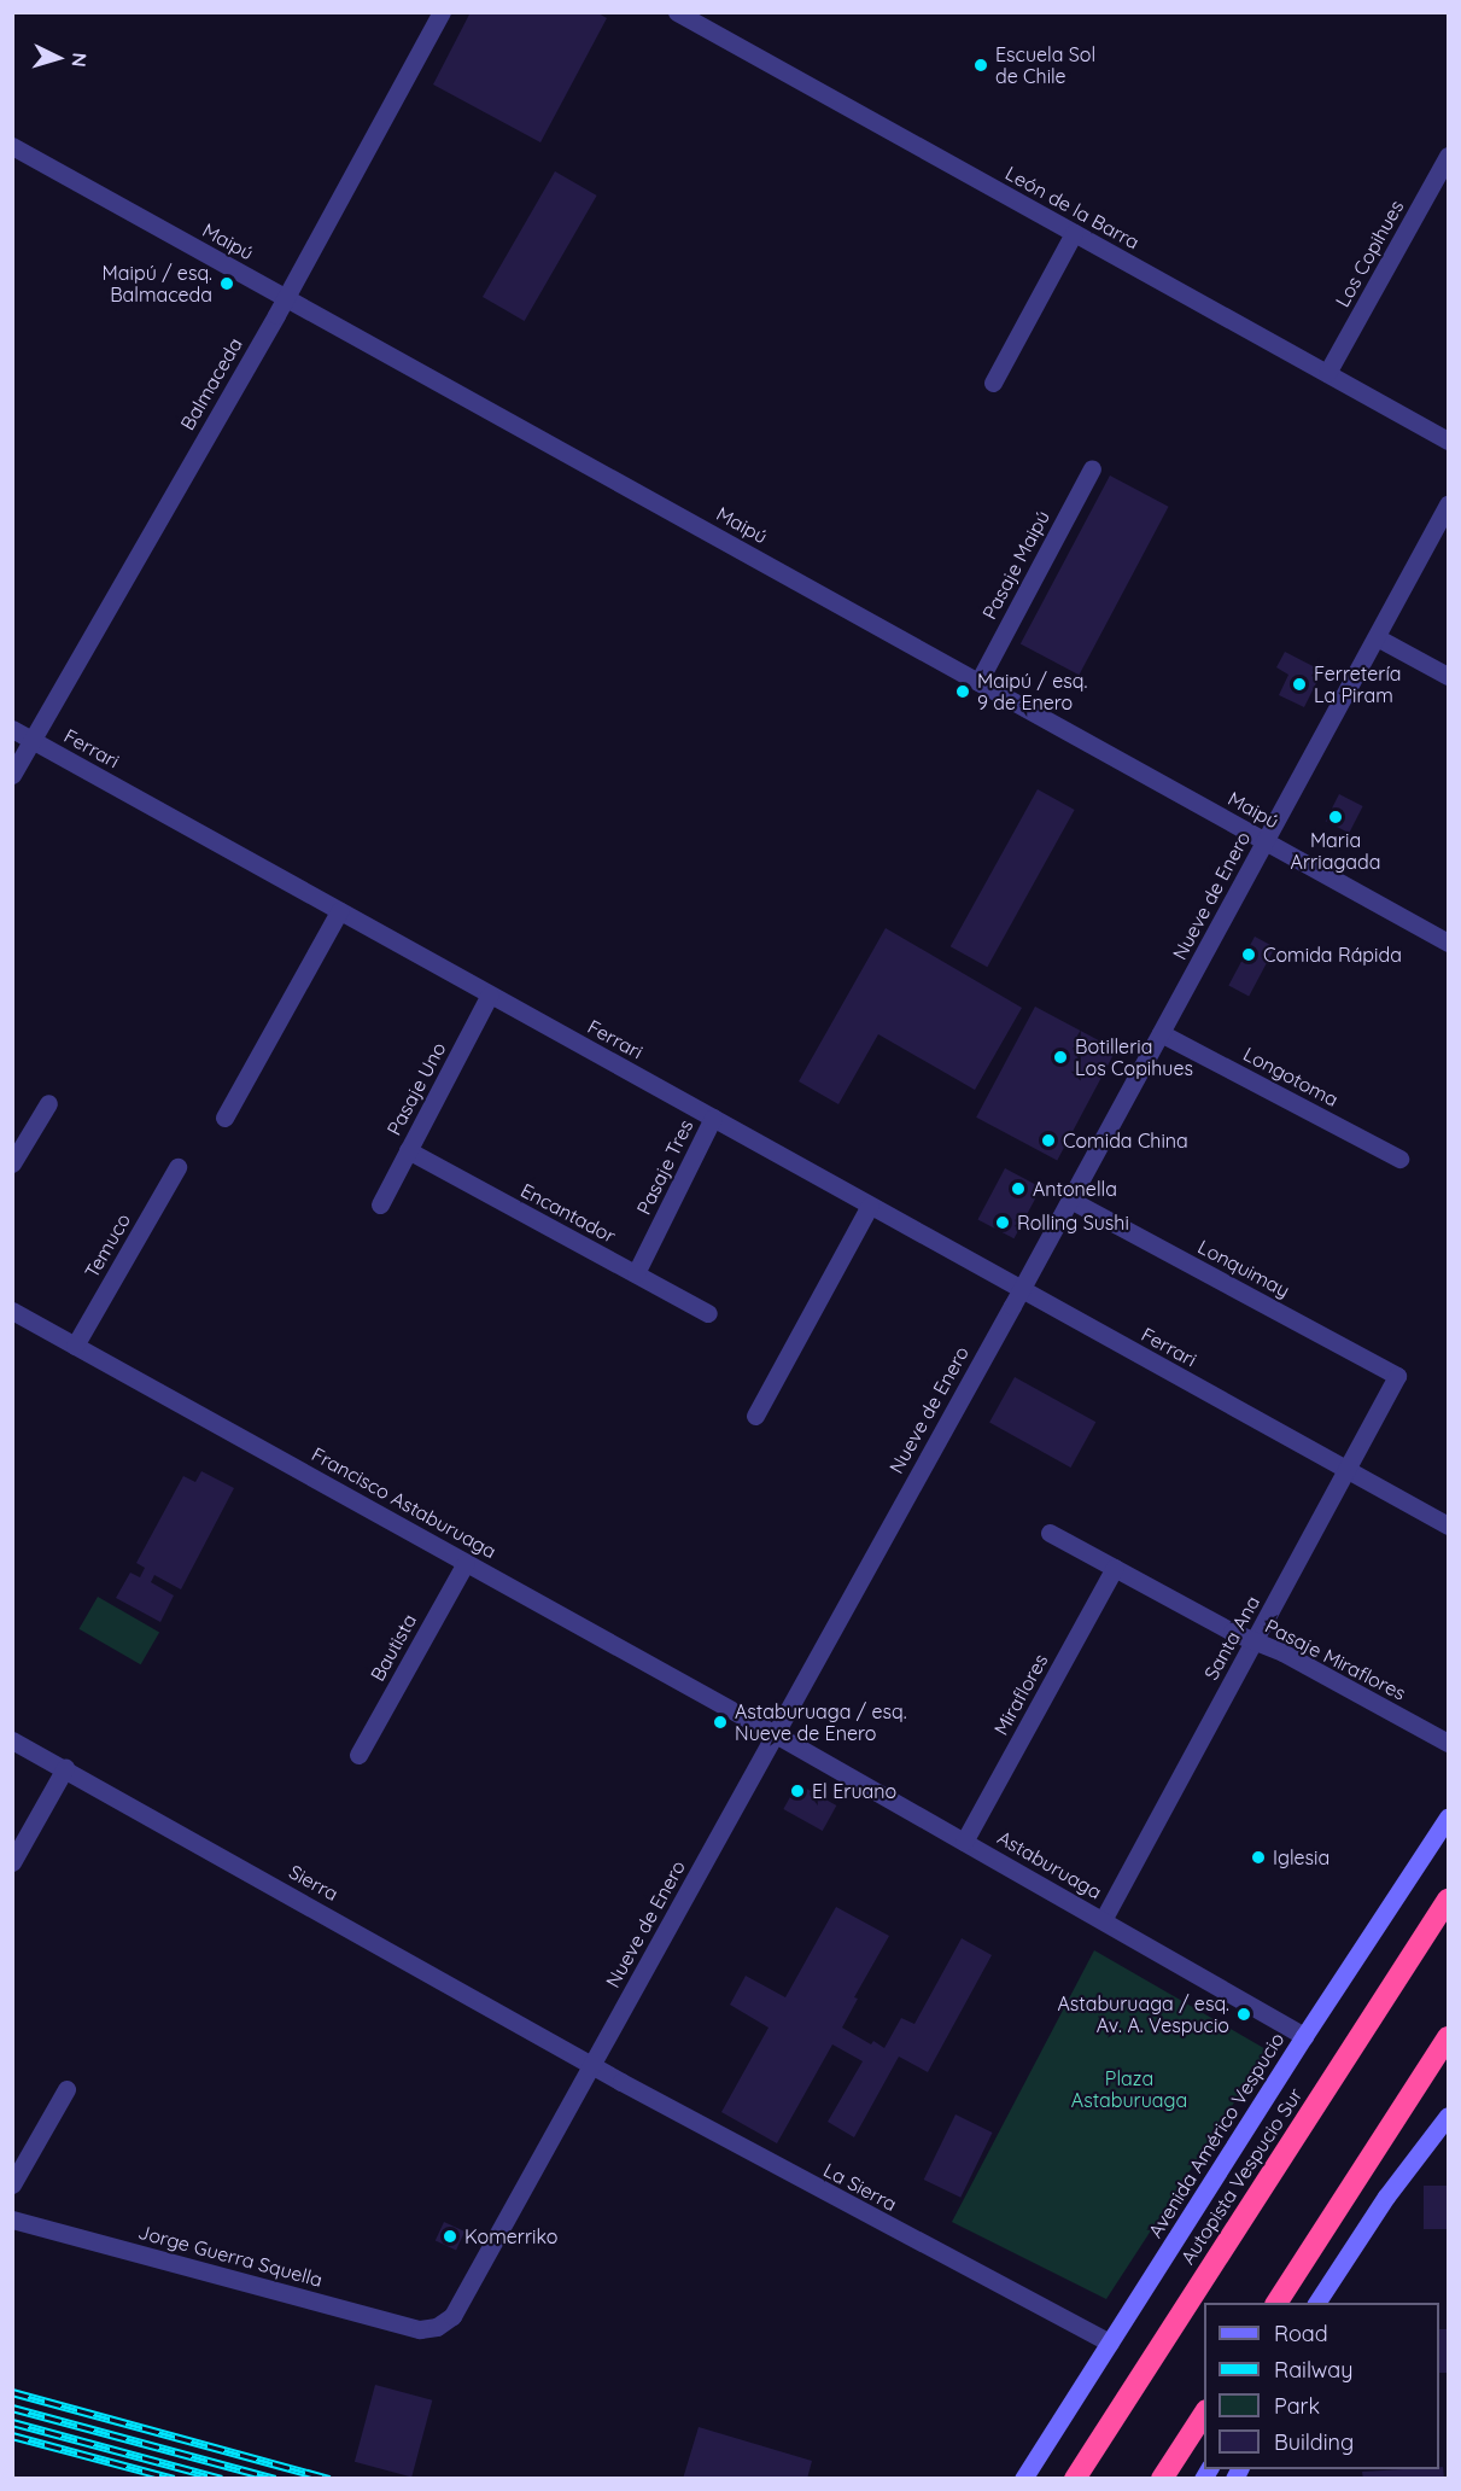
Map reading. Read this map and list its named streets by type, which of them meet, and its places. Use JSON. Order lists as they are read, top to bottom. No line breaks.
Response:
{"streets":{"highway":["Autopista Vespucio Sur"],"main road":["Avenida Américo Vespucio"],"street":["León de la Barra","Maipú","Los Copihues","Balmaceda","Pasaje Maipú","Ferrari","Nueve de Enero","Longotoma","Pasaje Uno","Pasaje Tres","Encantador","Temuco","Lonquimay","Francisco Astaburuaga","Santa Ana","Bautista","Pasaje Miraflores","Miraflores","Astaburuaga","Sierra","La Sierra","Jorge Guerra Squella"]},"crossings":[["León de la Barra","Los Copihues"],["Maipú","Balmaceda"],["Maipú","Pasaje Maipú"],["Maipú","Nueve de Enero"],["Balmaceda","Ferrari"],["Ferrari","Nueve de Enero"],["Ferrari","Pasaje Uno"],["Ferrari","Pasaje Tres"],["Ferrari","Santa Ana"],["Nueve de Enero","Longotoma"],["Nueve de Enero","Lonquimay"],["Nueve de Enero","Francisco Astaburuaga"],["Nueve de Enero","Astaburuaga"],["Nueve de Enero","Sierra"],["Nueve de Enero","La Sierra"],["Nueve de Enero","Jorge Guerra Squella"],["Pasaje Uno","Encantador"],["Pasaje Tres","Encantador"],["Temuco","Francisco Astaburuaga"],["Lonquimay","Santa Ana"],["Francisco Astaburuaga","Bautista"],["Francisco Astaburuaga","Astaburuaga"],["Santa Ana","Pasaje Miraflores"],["Santa Ana","Astaburuaga"],["Pasaje Miraflores","Miraflores"],["Miraflores","Astaburuaga"],["Astaburuaga","Avenida Américo Vespucio"],["Sierra","La Sierra"],["Avenida Américo Vespucio","La Sierra"]],"parks":["Plaza Astaburuaga"],"places":["Escuela Sol de Chile","Maipú / esq. Balmaceda","Ferretería La Piram","Maipú / esq. 9 de Enero","Maria Arriagada","Comida Rápida","Botilleria Los Copihues","Comida China","Antonella","Rolling Sushi","Astaburuaga / esq. Nueve de Enero","El Eruano","Iglesia","Astaburuaga / esq. Av. A. Vespucio","Komerriko"],"legend":["Road","Railway","Park","Building"],"north":"right"}
